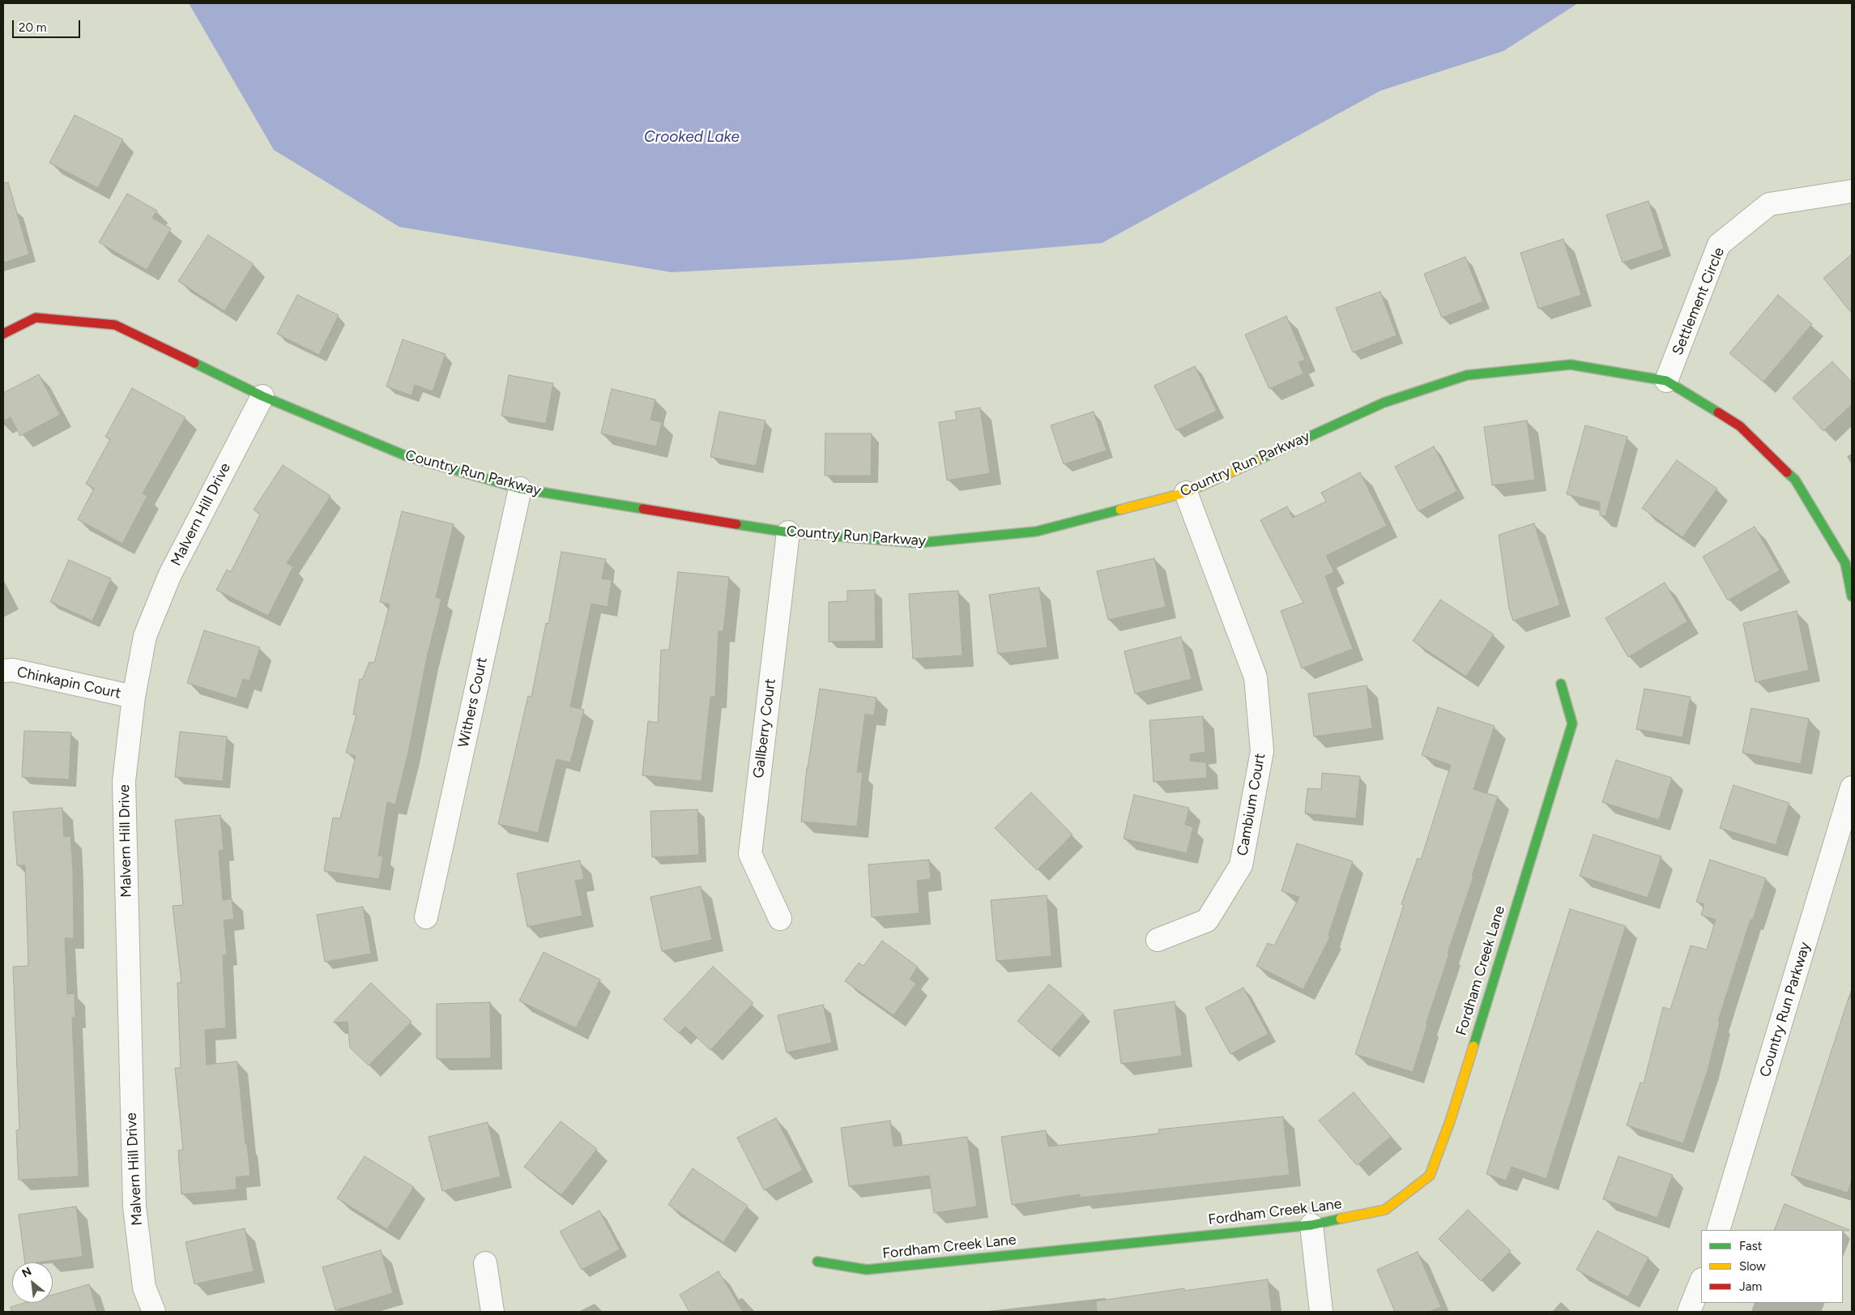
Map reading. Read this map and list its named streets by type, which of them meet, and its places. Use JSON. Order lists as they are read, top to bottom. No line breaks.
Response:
{"streets":{"street":["Settlement Circle","Country Run Parkway","Malvern Hill Drive","Chinkapin Court","Withers Court","Gallberry Court","Cambium Court","Fordham Creek Lane"]},"crossings":[["Settlement Circle","Country Run Parkway"],["Country Run Parkway","Malvern Hill Drive"],["Country Run Parkway","Withers Court"],["Country Run Parkway","Gallberry Court"],["Country Run Parkway","Cambium Court"],["Malvern Hill Drive","Chinkapin Court"]],"water":["Crooked Lake"],"legend":["Fast","Slow","Jam"],"scale_bar":"20 m","north":"top left"}
